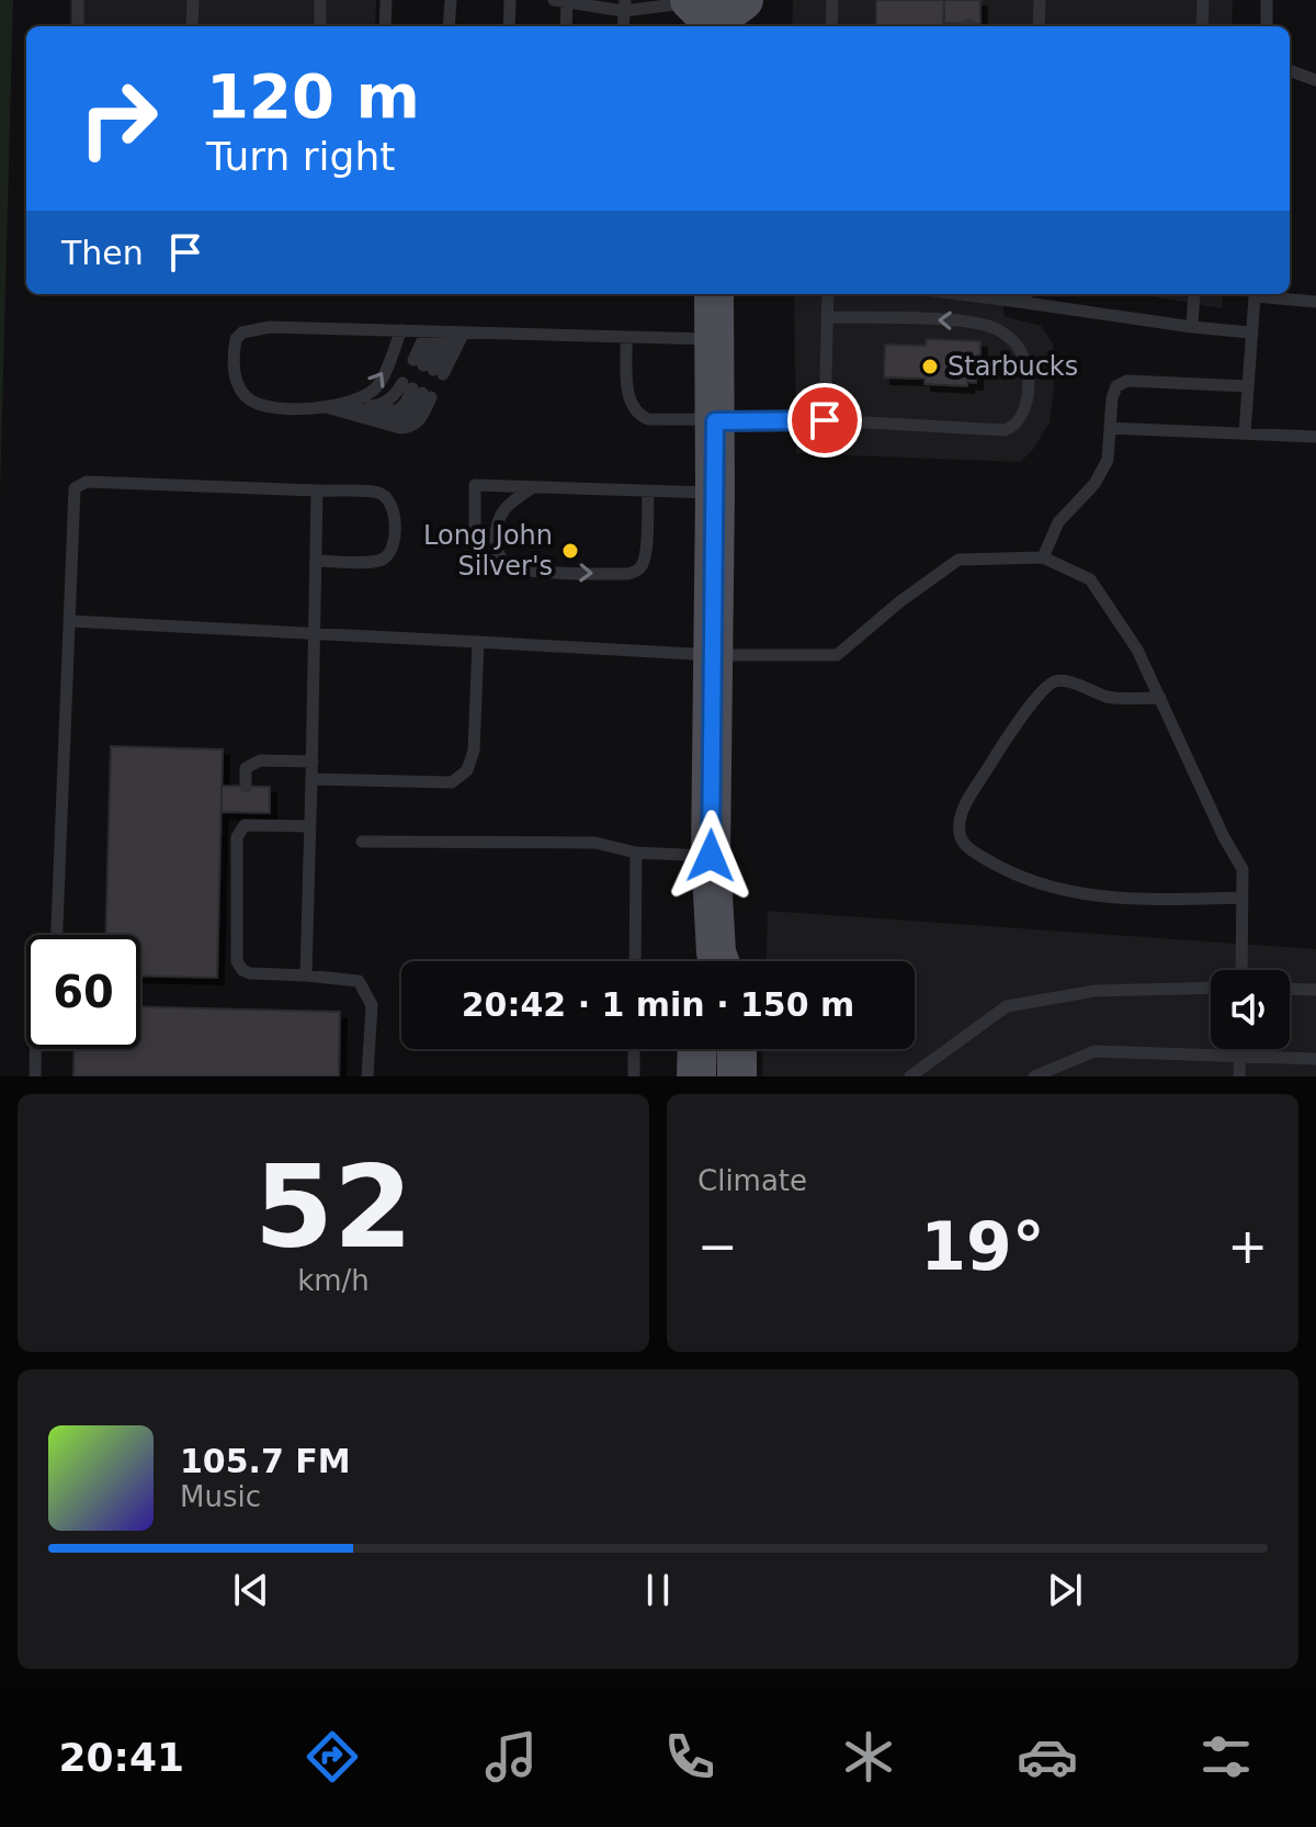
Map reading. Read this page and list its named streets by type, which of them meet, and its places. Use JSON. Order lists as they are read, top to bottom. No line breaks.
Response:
{"places":["Starbucks","Long John Silver's"],"page":{"turn":["120 m","Turn right"],"then":"Then","limit":"60","trip":"20:42 · 1 min · 150 m","tile":[["52","km/h"],"Climate"],"heat":["−","19°","+"],"song":["105.7 FM","Music"],"tabs":"20:41"}}
